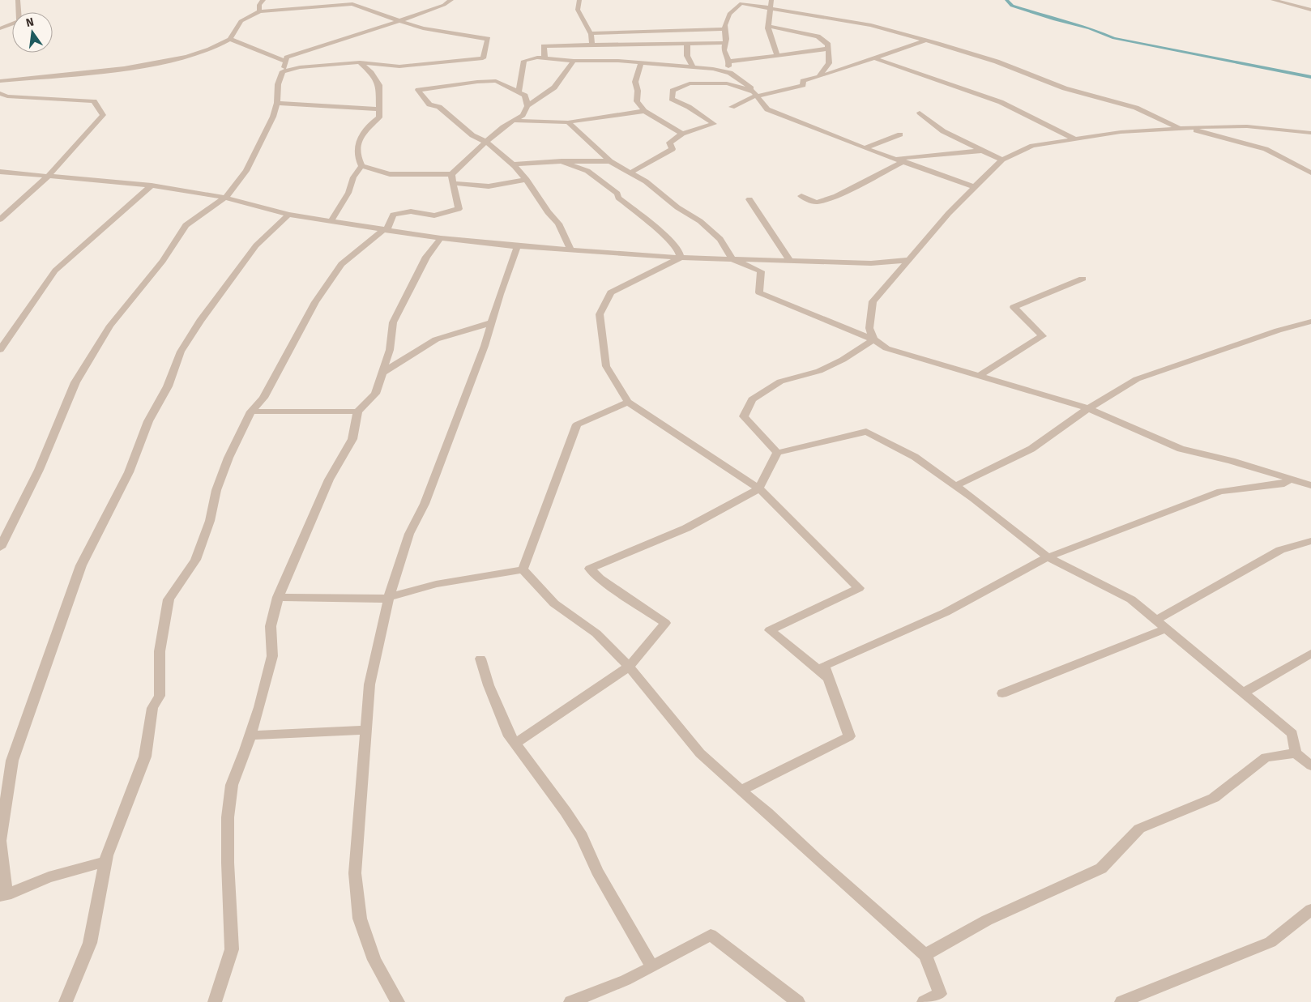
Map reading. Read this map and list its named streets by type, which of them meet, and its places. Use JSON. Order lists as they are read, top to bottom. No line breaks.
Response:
{"north":"top"}
